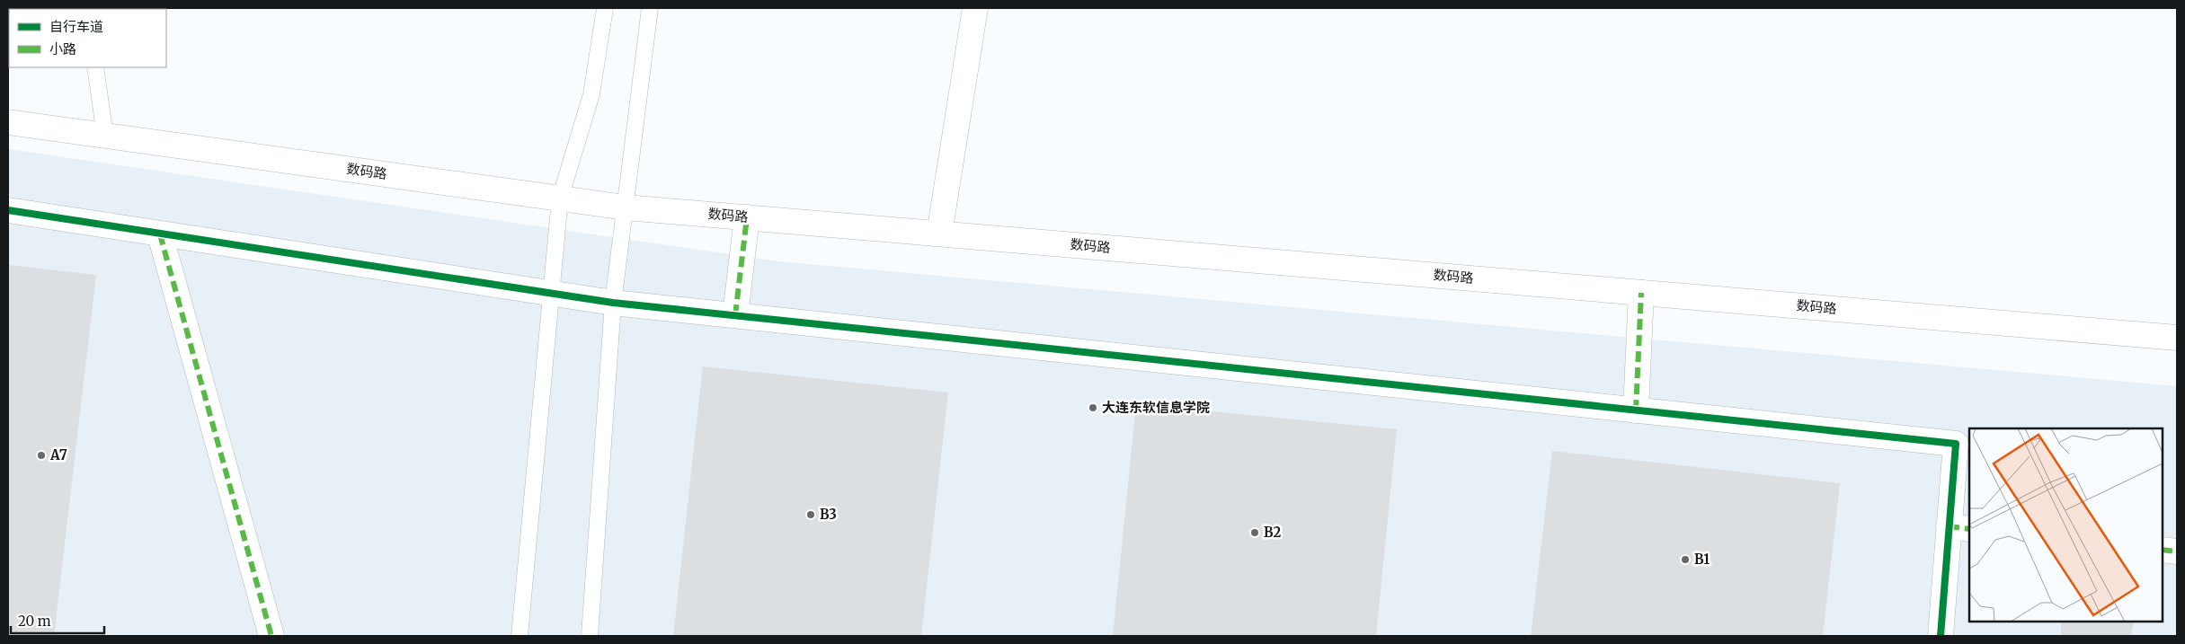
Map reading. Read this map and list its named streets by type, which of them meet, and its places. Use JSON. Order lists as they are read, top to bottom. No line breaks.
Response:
{"streets":{"street":["数码路"]},"places":["大连东软信息学院","A7","B3","B2","B1"],"legend":["自行车道","小路"],"scale_bar":"20 m"}
